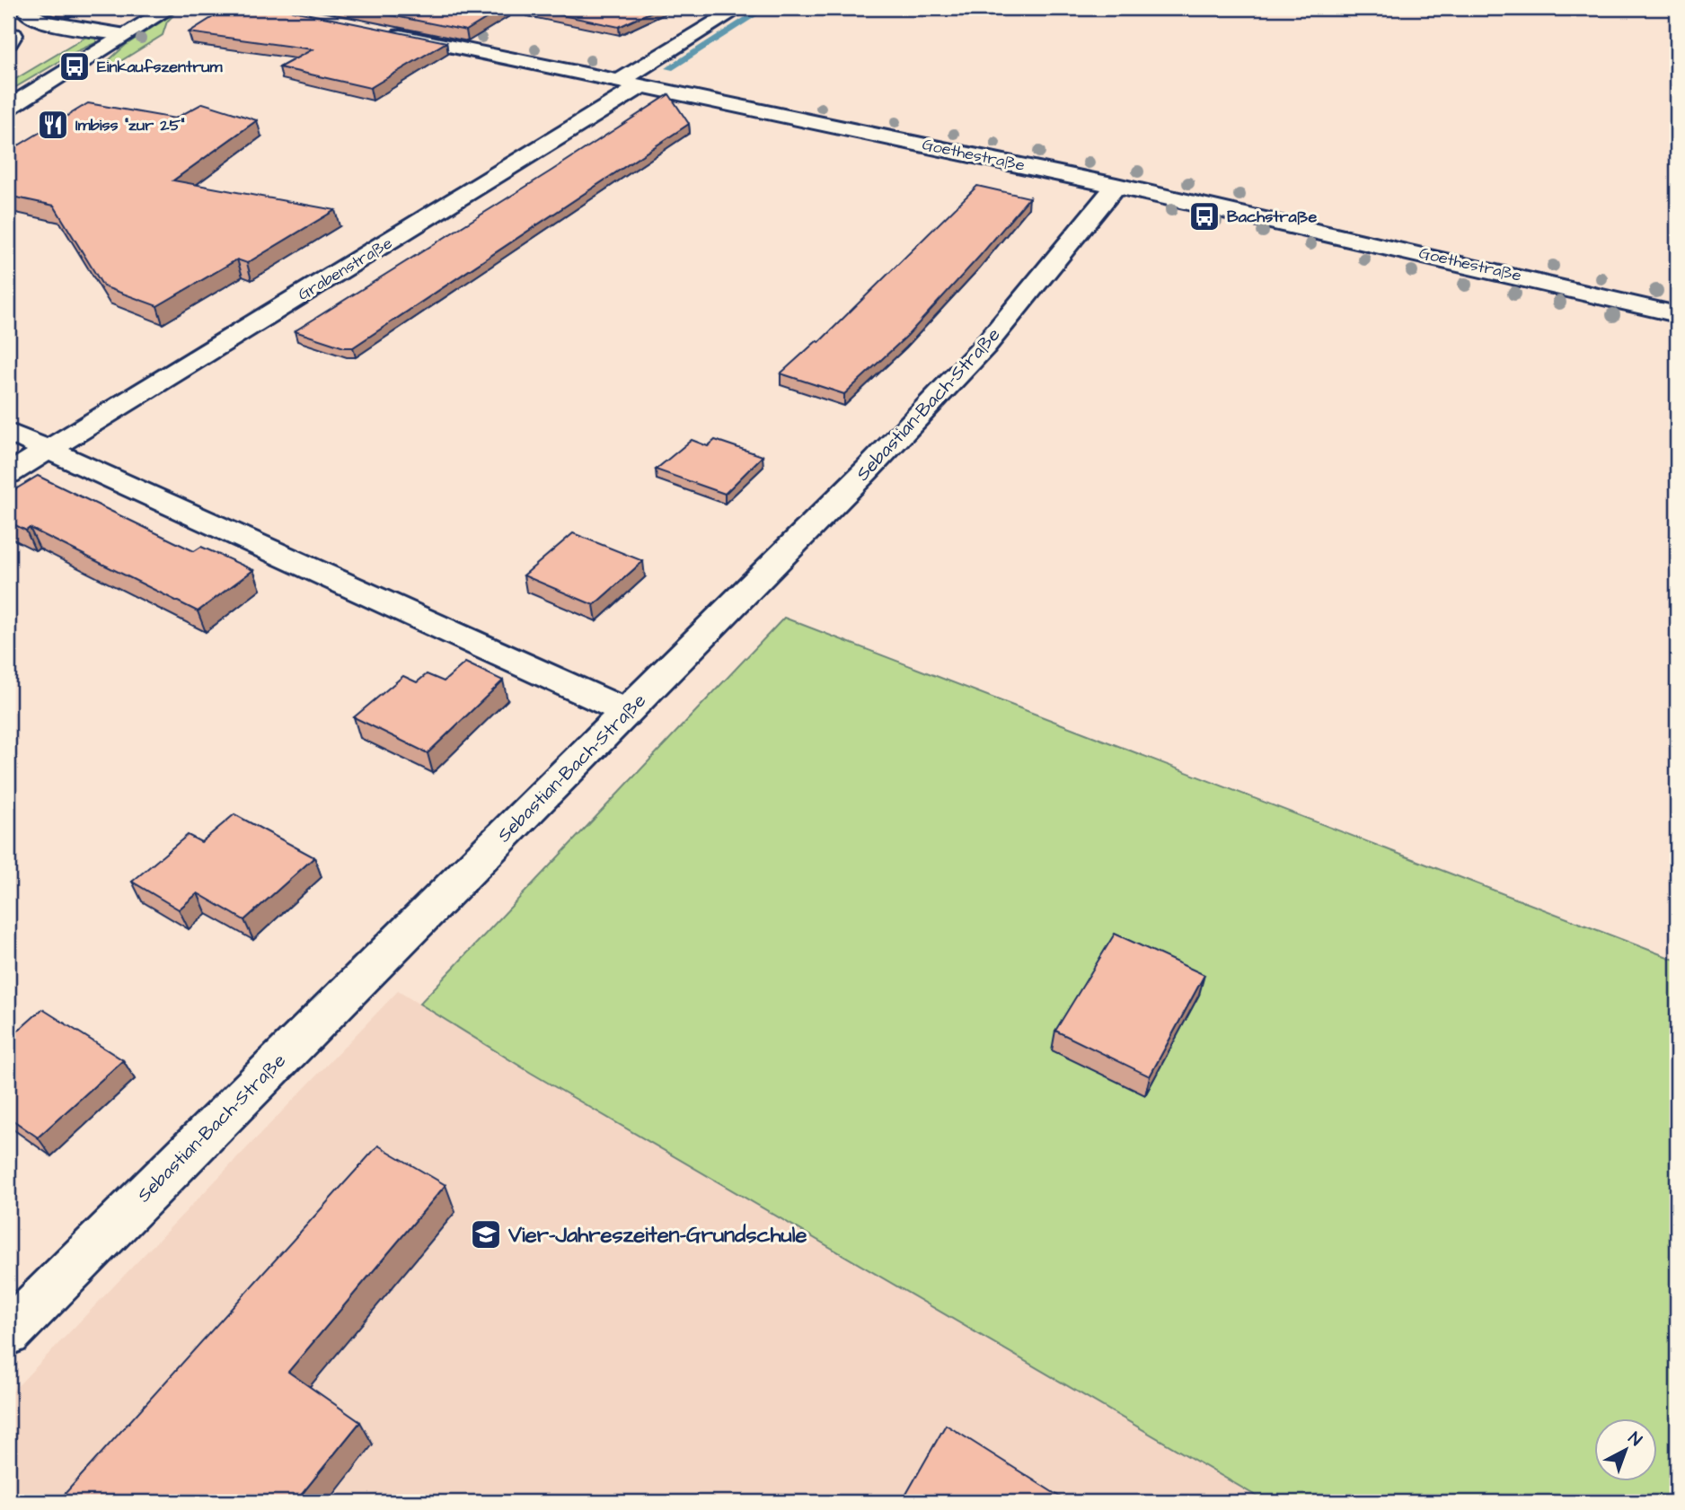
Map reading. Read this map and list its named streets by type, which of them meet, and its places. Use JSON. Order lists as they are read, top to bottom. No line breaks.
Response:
{"streets":{"street":["Goethestraße","Grabenstraße","Sebastian-Bach-Straße"]},"crossings":[["Goethestraße","Grabenstraße"],["Goethestraße","Sebastian-Bach-Straße"]],"places":{"bus stop":["Einkaufszentrum","Bachstraße"],"restaurant":["Imbiss \"zur 25\""],"school or university":["Vier-Jahreszeiten-Grundschule"]},"north":"top right"}
